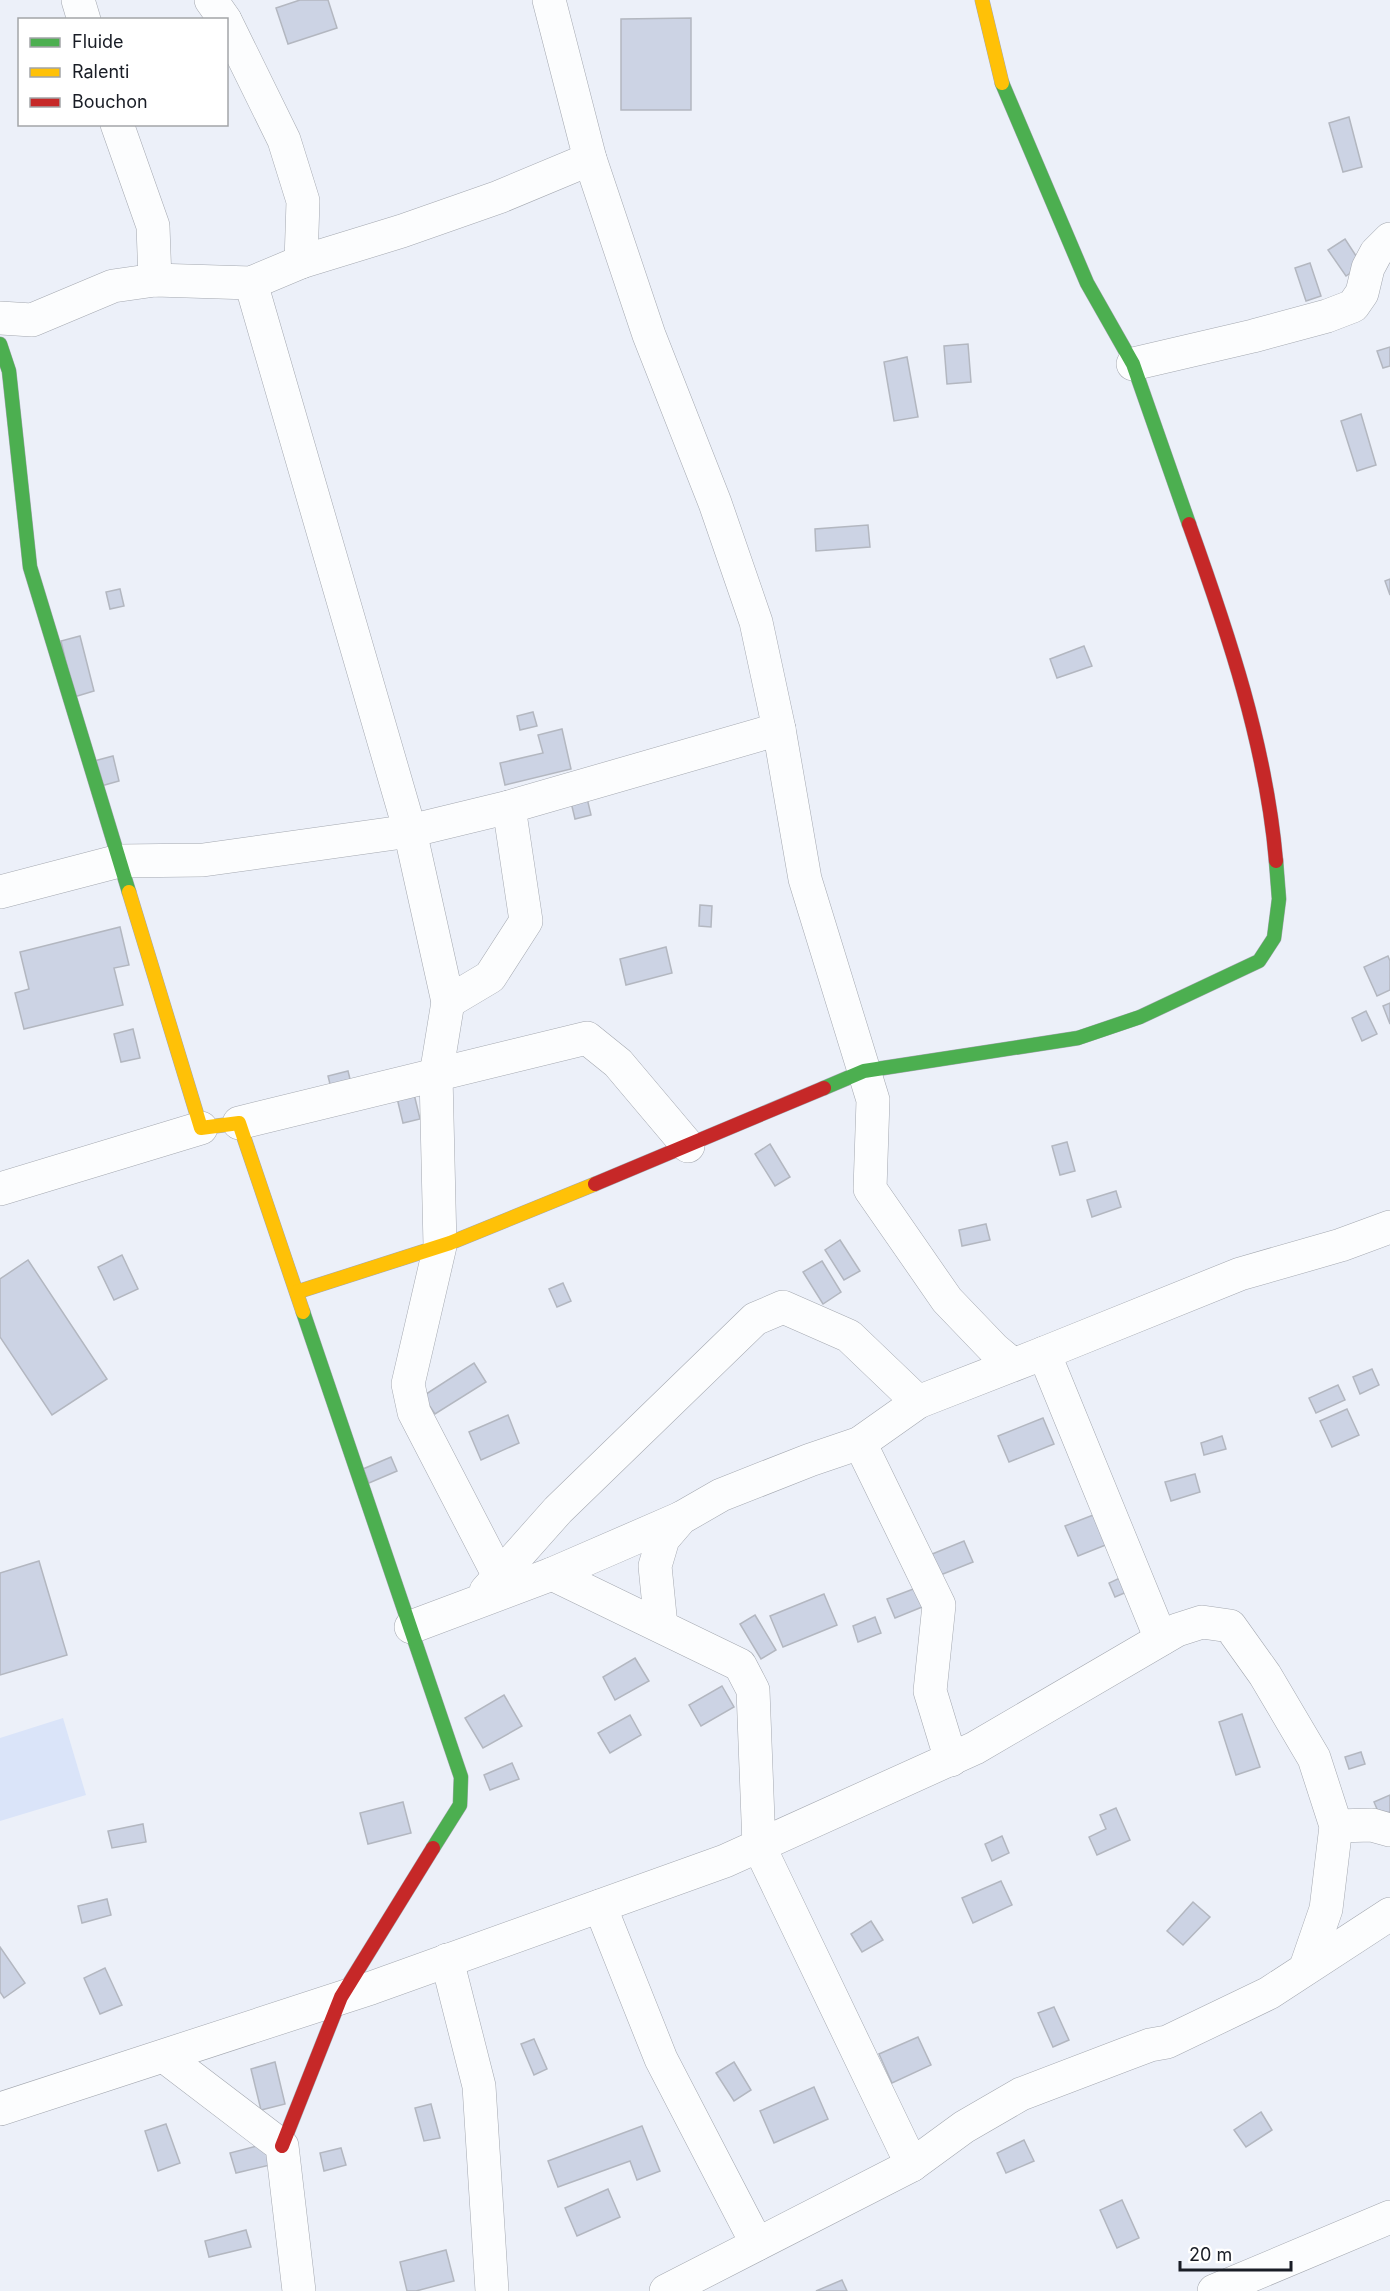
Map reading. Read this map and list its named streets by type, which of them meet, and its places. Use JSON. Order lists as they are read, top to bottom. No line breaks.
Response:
{"legend":["Fluide","Ralenti","Bouchon"],"scale_bar":"20 m"}
